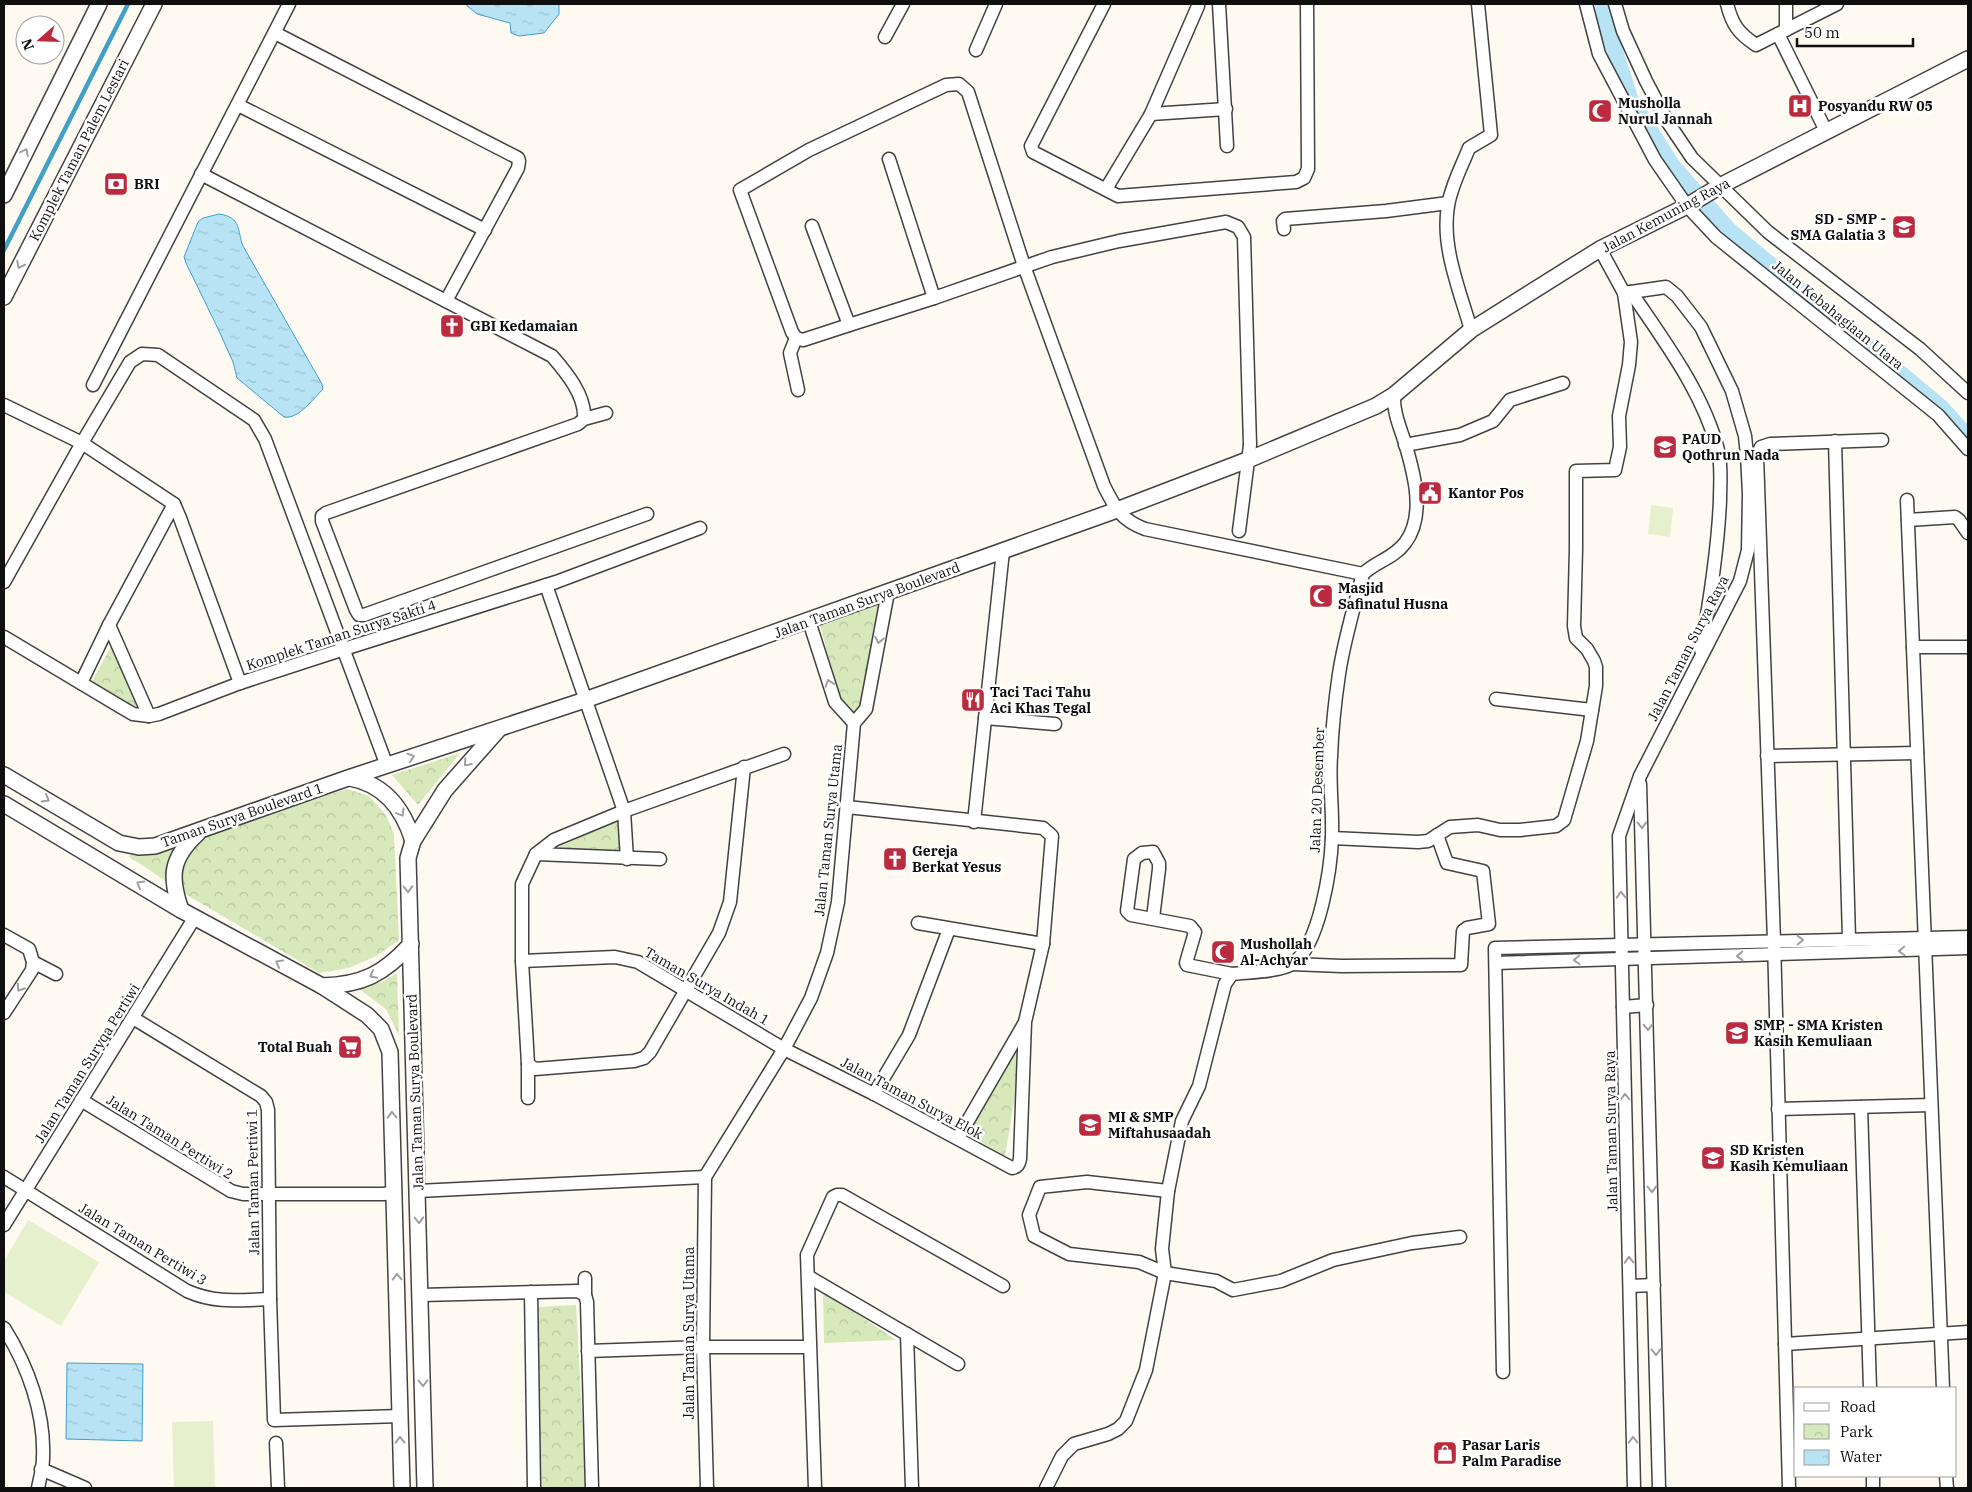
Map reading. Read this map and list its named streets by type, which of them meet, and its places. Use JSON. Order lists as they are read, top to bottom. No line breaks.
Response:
{"streets":{"street":["Komplek Taman Palem Lestari","Jalan Kemuning Raya","Jalan Kebahagiaan Utara","Jalan Taman Surya Boulevard","Komplek Taman Surya Sakti 4","Jalan Taman Surya Raya","Jalan 20 Desember","Taman Surya Boulevard 1","Jalan Taman Surya Utama","Taman Surya Indah 1","Jalan Taman Suryqa Pertiwi","Jalan Taman Surya Elok","Jalan Taman Pertiwi 2","Jalan Taman Pertiwi 1","Jalan Taman Pertiwi 3"]},"crossings":[["Jalan Kemuning Raya","Jalan Kebahagiaan Utara"],["Jalan Kemuning Raya","Jalan Taman Surya Boulevard"],["Jalan Taman Surya Boulevard","Taman Surya Boulevard 1"],["Jalan Taman Surya Boulevard","Jalan Taman Surya Utama"],["Jalan Taman Surya Boulevard","Jalan Taman Pertiwi 2"],["Jalan Taman Surya Boulevard","Jalan Taman Pertiwi 1"],["Jalan Taman Surya Utama","Taman Surya Indah 1"],["Jalan Taman Surya Utama","Jalan Taman Surya Elok"],["Taman Surya Indah 1","Jalan Taman Surya Elok"],["Jalan Taman Suryqa Pertiwi","Jalan Taman Pertiwi 2"],["Jalan Taman Suryqa Pertiwi","Jalan Taman Pertiwi 1"],["Jalan Taman Suryqa Pertiwi","Jalan Taman Pertiwi 3"],["Jalan Taman Pertiwi 2","Jalan Taman Pertiwi 1"],["Jalan Taman Pertiwi 1","Jalan Taman Pertiwi 3"]],"places":{"hospital":["Posyandu RW 05"],"mosque":["Musholla Nurul Jannah","Masjid Safinatul Husna","Mushollah Al-Achyar"],"bank":["BRI"],"school or university":["SD - SMP - SMA Galatia 3","PAUD Qothrun Nada","SMP - SMA Kristen Kasih Kemuliaan","MI & SMP Miftahusaadah","SD Kristen Kasih Kemuliaan"],"church":["GBI Kedamaian","Gereja Berkat Yesus"],"public building":["Kantor Pos"],"restaurant":["Taci Taci Tahu Aci Khas Tegal"],"supermarket":["Total Buah"],"shop":["Pasar Laris Palm Paradise"]},"legend":["Road","Park","Water"],"scale_bar":"50 m","north":"left"}
